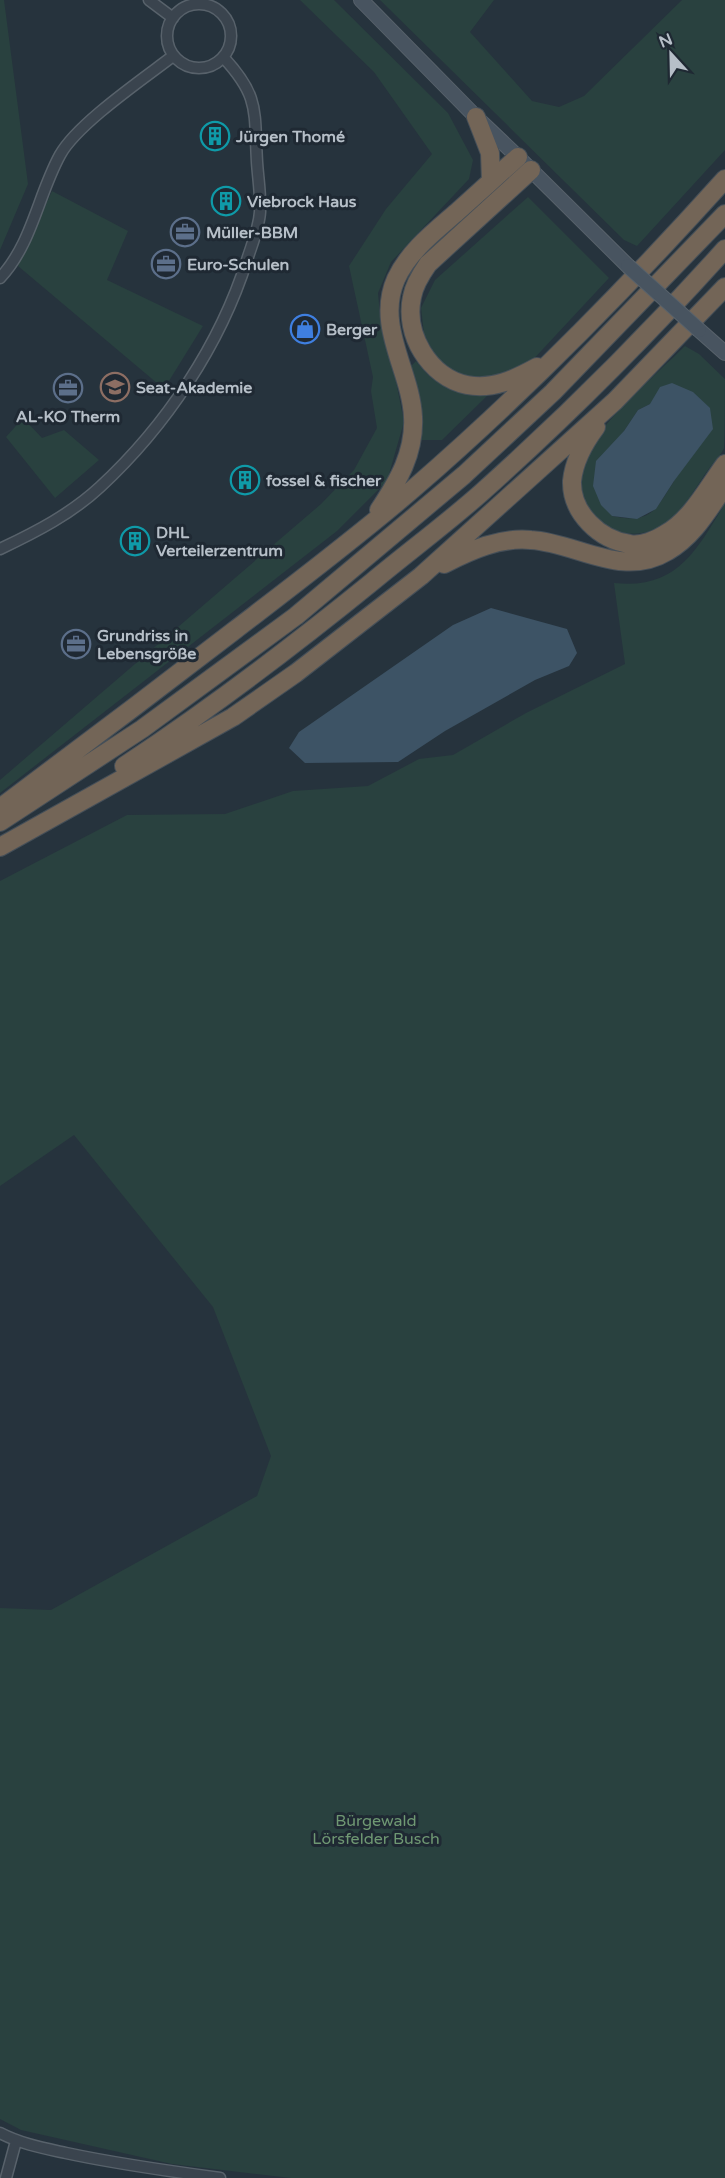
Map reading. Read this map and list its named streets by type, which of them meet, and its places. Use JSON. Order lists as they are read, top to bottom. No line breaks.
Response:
{"parks":["Bürgewald Lörsfelder Busch"],"places":{"building":["Jürgen Thomé","Viebrock Haus","fossel & fischer","DHL Verteilerzentrum"],"office":["Müller-BBM","Euro-Schulen","AL-KO Therm","Grundriss in Lebensgröße"],"shop":["Berger"],"school or university":["Seat-Akademie"]},"north":"top"}
